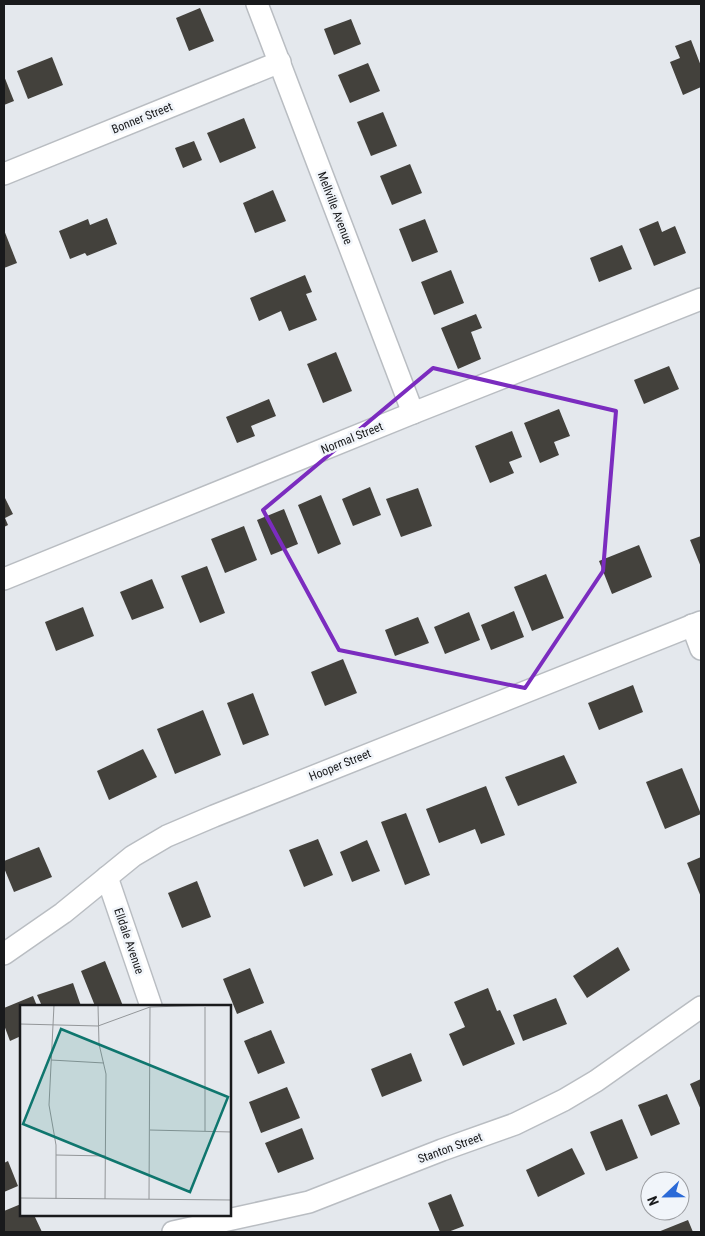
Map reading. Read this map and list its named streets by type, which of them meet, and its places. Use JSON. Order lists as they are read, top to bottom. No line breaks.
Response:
{"streets":{"street":["Bonner Street","Mellville Avenue","Normal Street","Hooper Street","Elldale Avenue","Stanton Street"]},"crossings":[["Bonner Street","Mellville Avenue"],["Mellville Avenue","Normal Street"],["Hooper Street","Elldale Avenue"]],"north":"left"}
